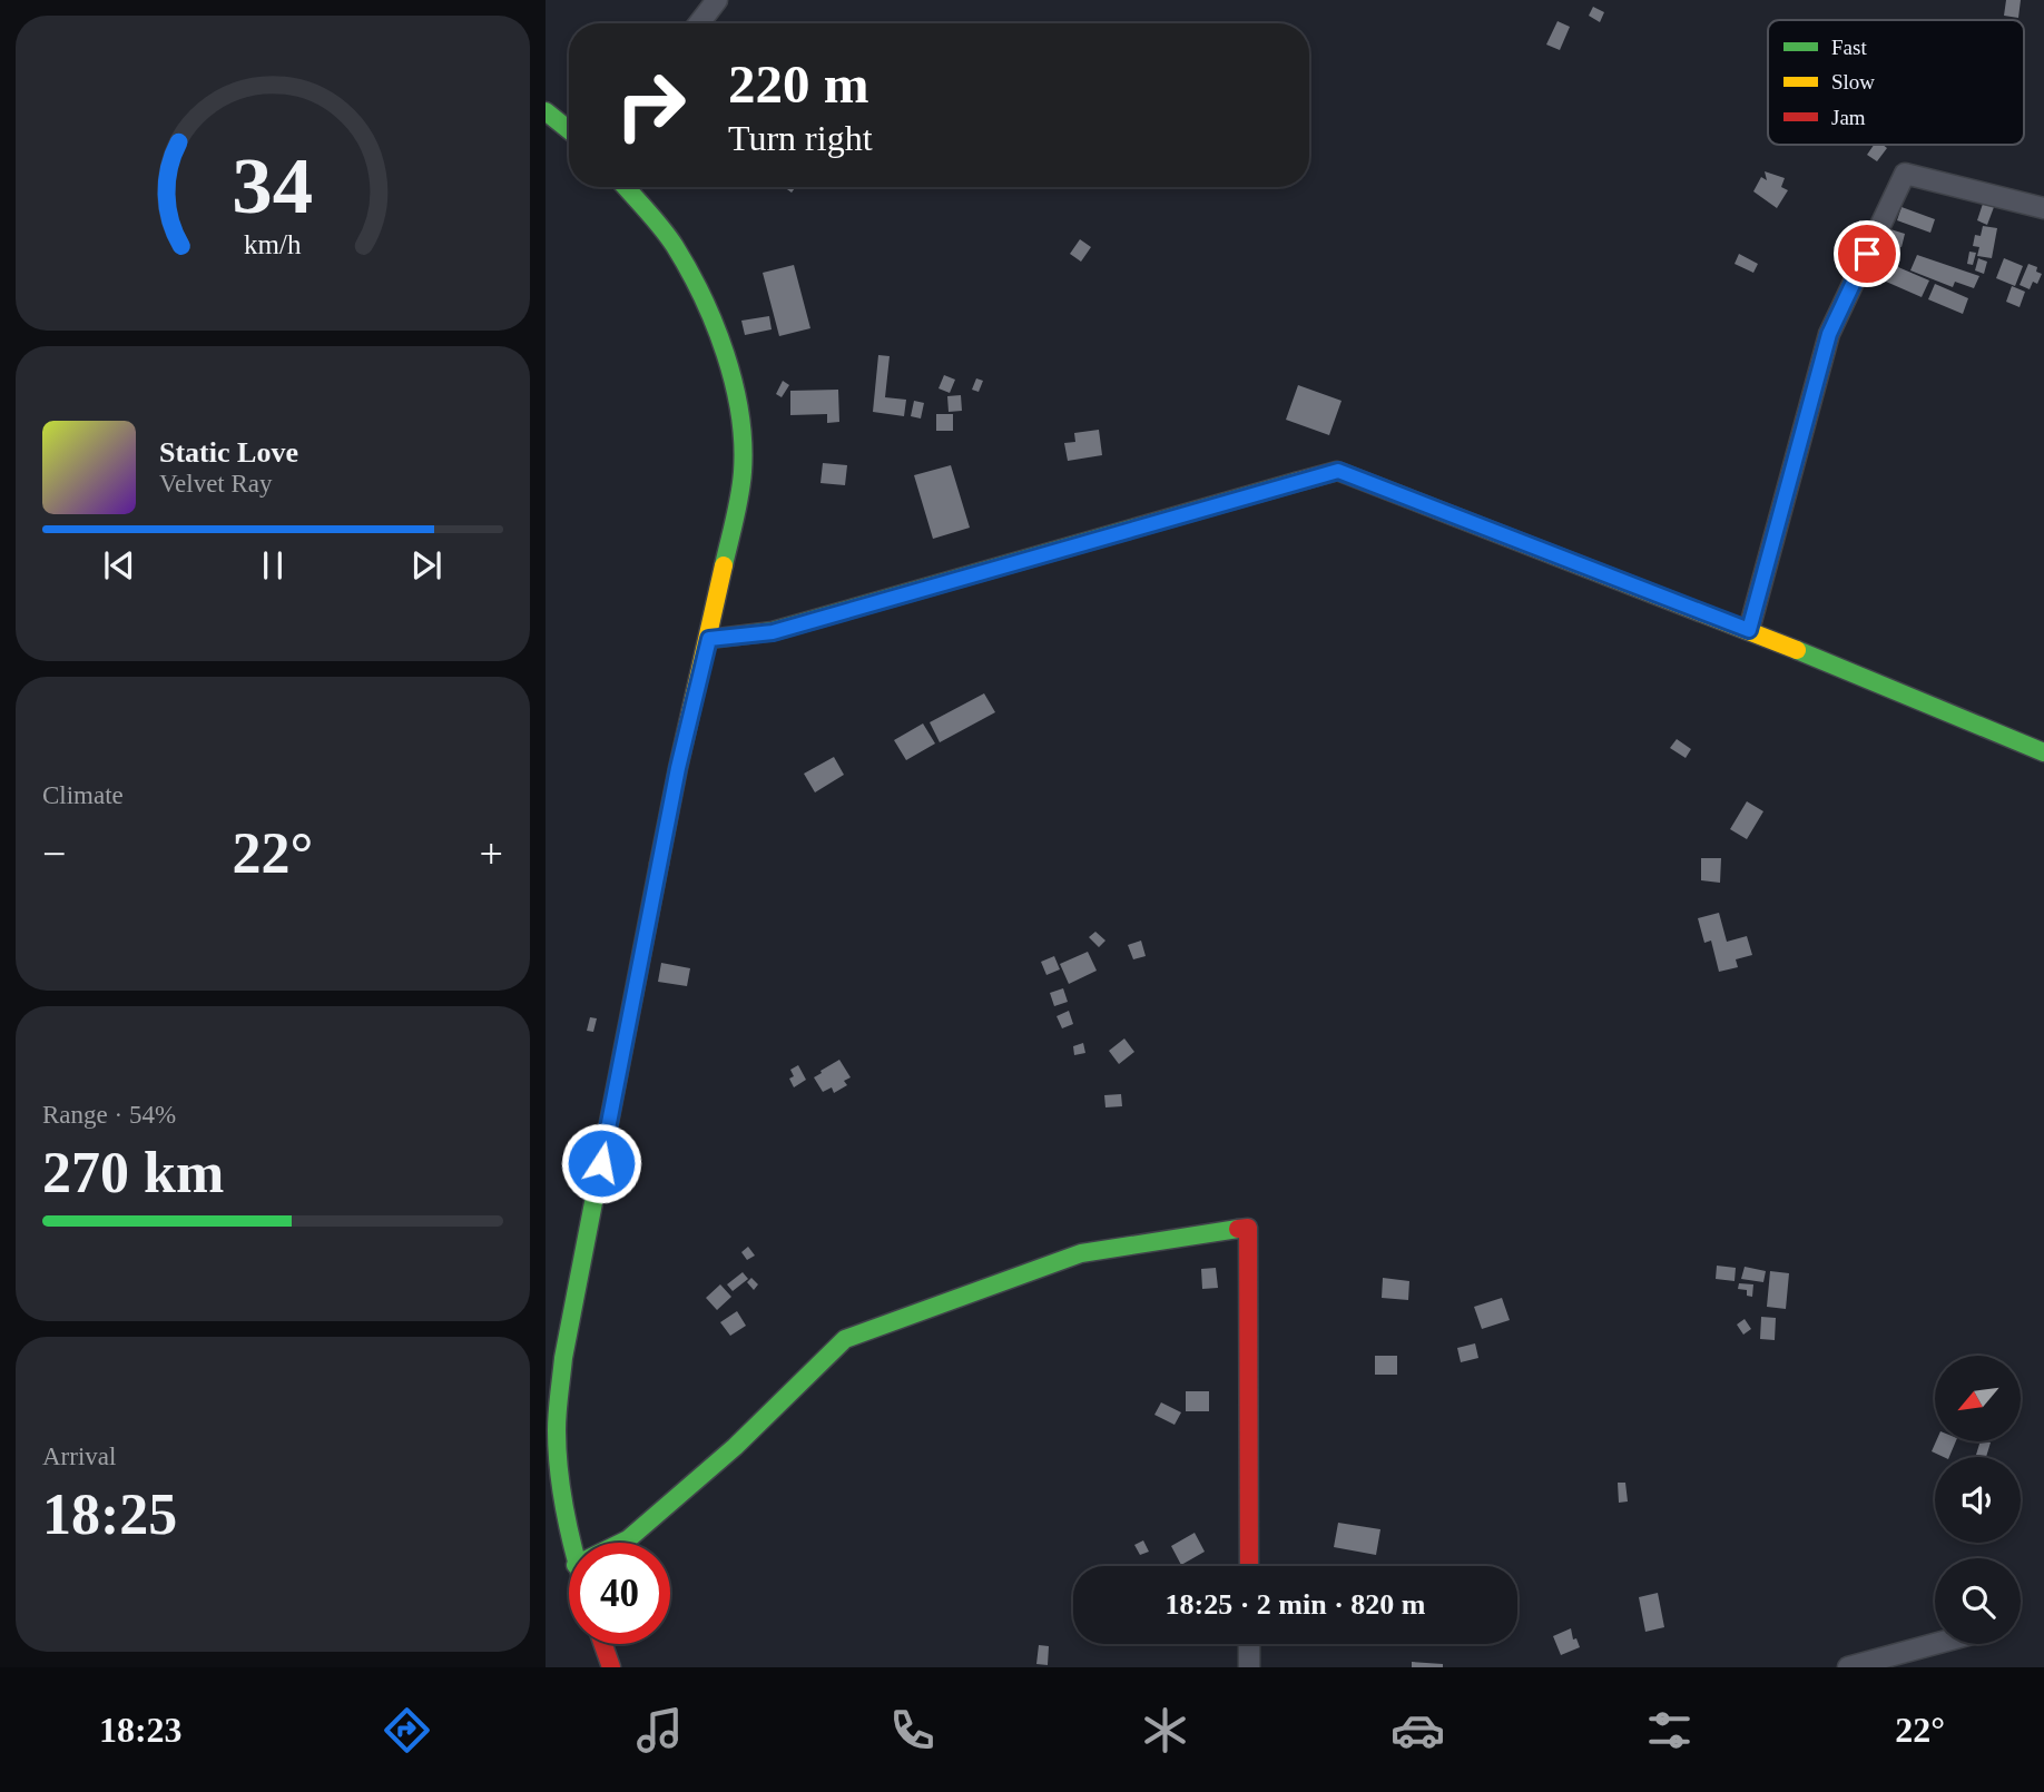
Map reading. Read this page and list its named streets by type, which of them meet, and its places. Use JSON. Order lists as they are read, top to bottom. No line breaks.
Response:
{"legend":["Fast","Slow","Jam"],"north":"bottom left","page":{"turn":["220 m","Turn right"],"song":["Static Love","Velvet Ray"],"tile":["Climate",["Range · 54%","270 km"],["Arrival","18:25"]],"heat":["−","22°","+"],"limit":"40","trip":"18:25 · 2 min · 820 m","tabs":["18:23","22°"],"gauge":["34","km/h"]}}
